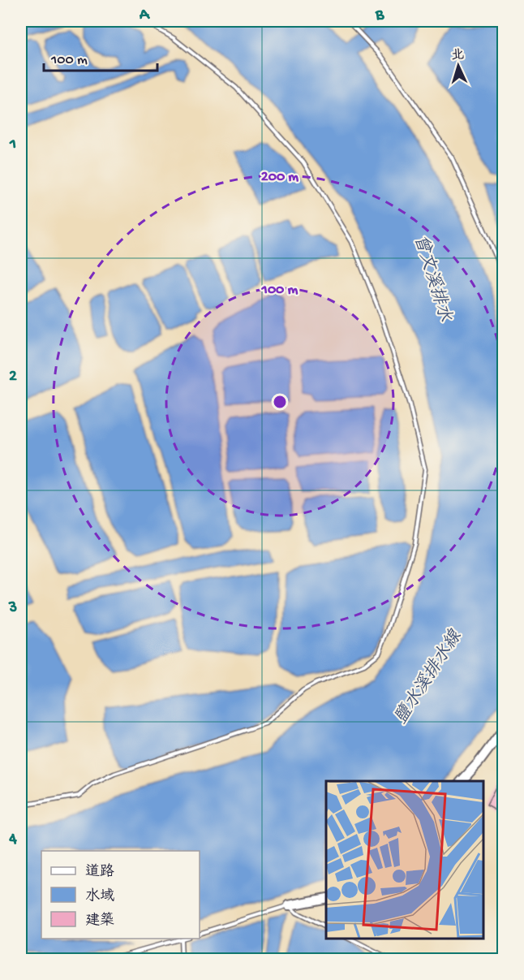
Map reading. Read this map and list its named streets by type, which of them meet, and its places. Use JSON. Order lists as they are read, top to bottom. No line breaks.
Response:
{"water":["曾文溪排水","鹽水溪排水線"],"legend":["道路","水域","建築"],"scale_bar":"100 m","north":"top","grid":{"columns":["A","B"],"rows":["1","2","3","4"]},"rings":["200 m","100 m"]}
